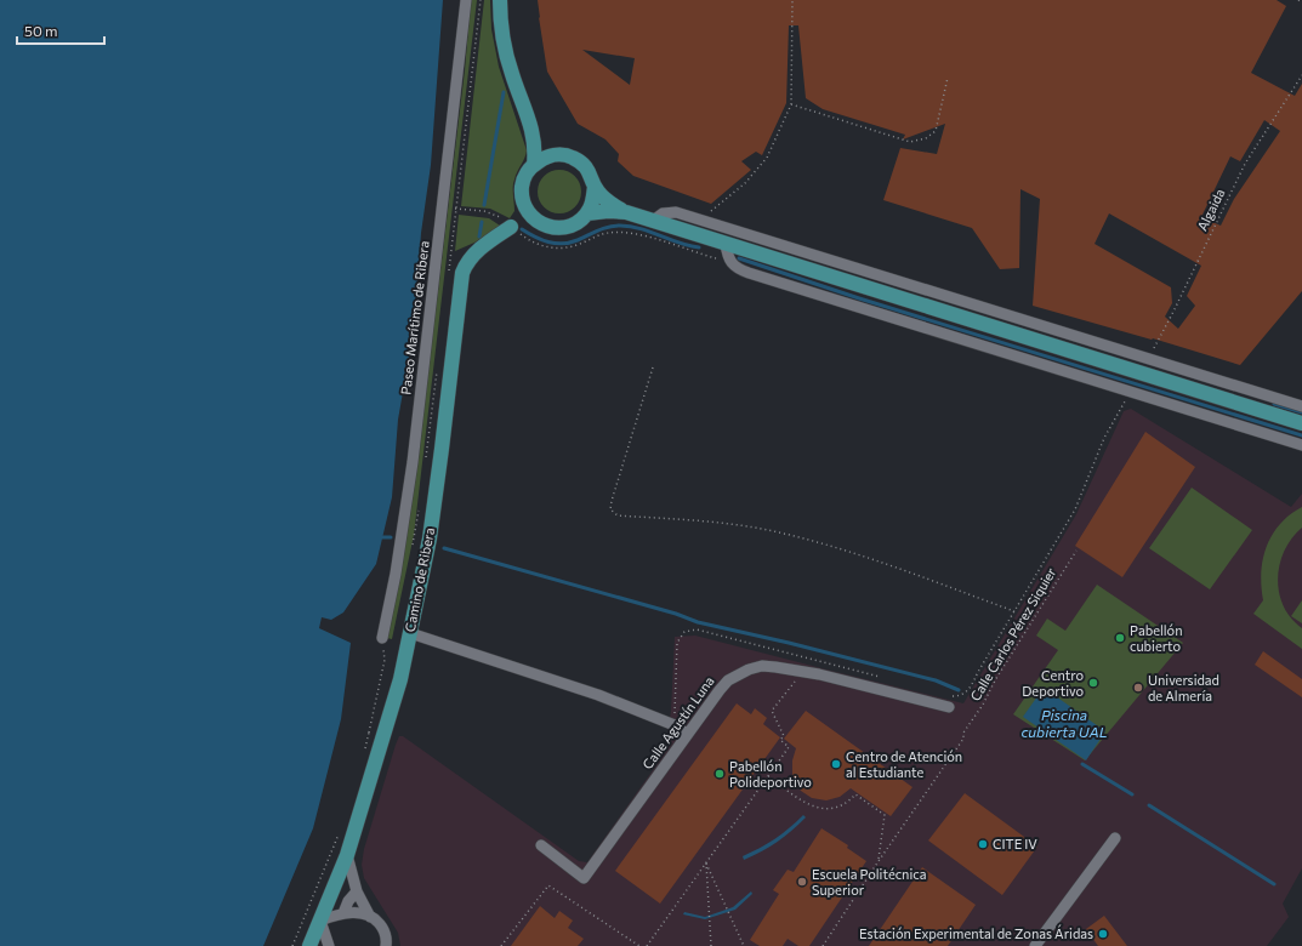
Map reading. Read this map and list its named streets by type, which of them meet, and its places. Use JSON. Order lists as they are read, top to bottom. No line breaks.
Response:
{"streets":{"main road":["Camino de Ribera"],"street":["Paseo Marítimo de Ribera","Calle Agustín Luna"],"path":["Algaida","Calle Carlos Pérez Siquier"]},"water":["Piscina cubierta UAL"],"places":["Pabellón cubierto","Centro Deportivo","Universidad de Almería","Centro de Atención al Estudiante","Pabellón Polideportivo","CITE IV","Escuela Politécnica Superior","Estación Experimental de Zonas Áridas"],"scale_bar":"50 m"}
